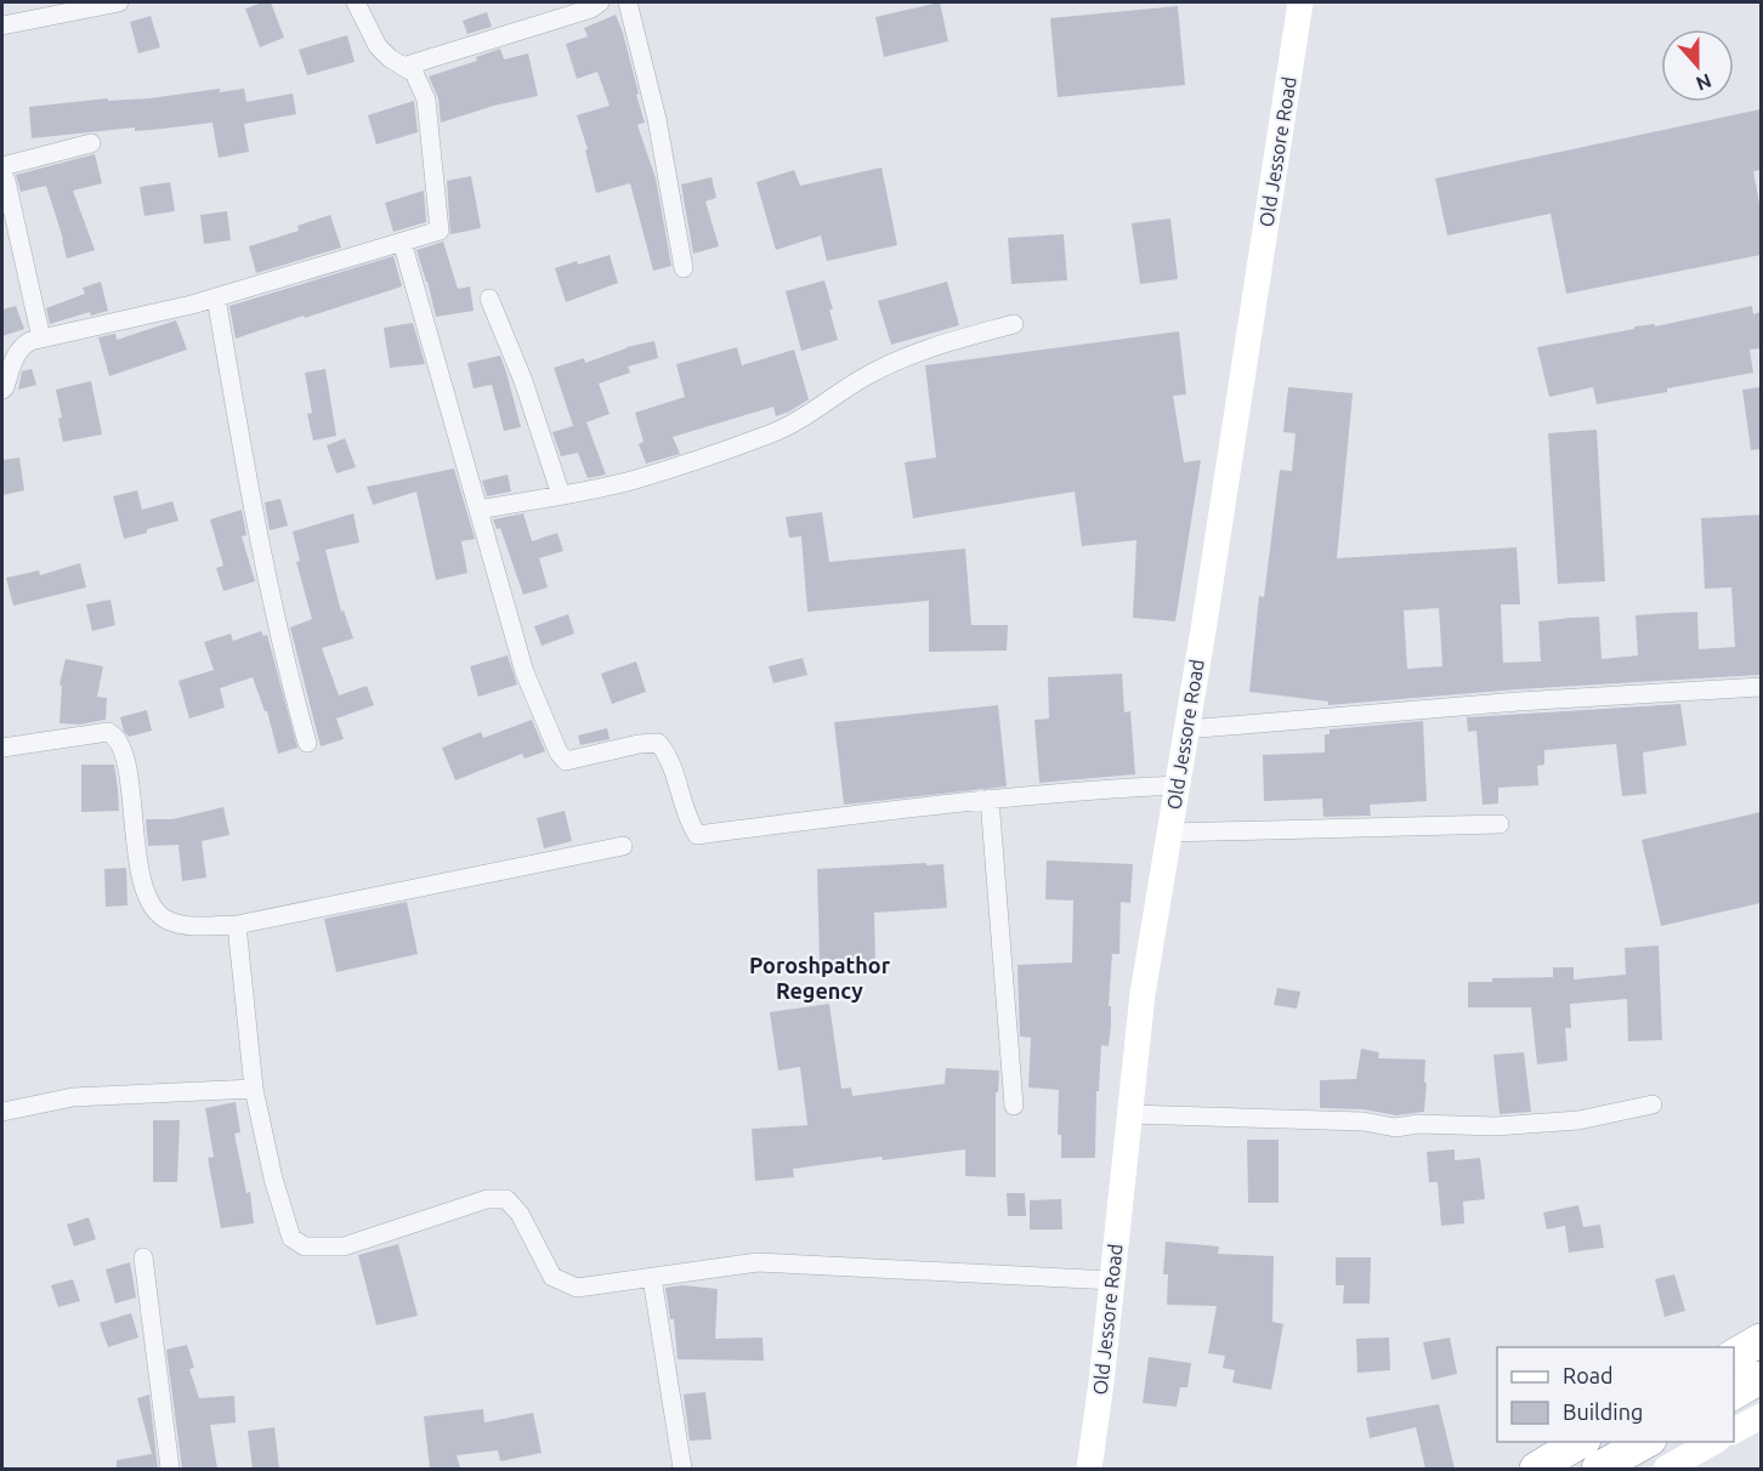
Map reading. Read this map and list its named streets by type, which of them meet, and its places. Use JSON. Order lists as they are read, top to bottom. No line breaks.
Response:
{"streets":{"street":["Old Jessore Road"]},"districts":["Poroshpathor Regency"],"legend":["Road","Building"],"north":"bottom"}
